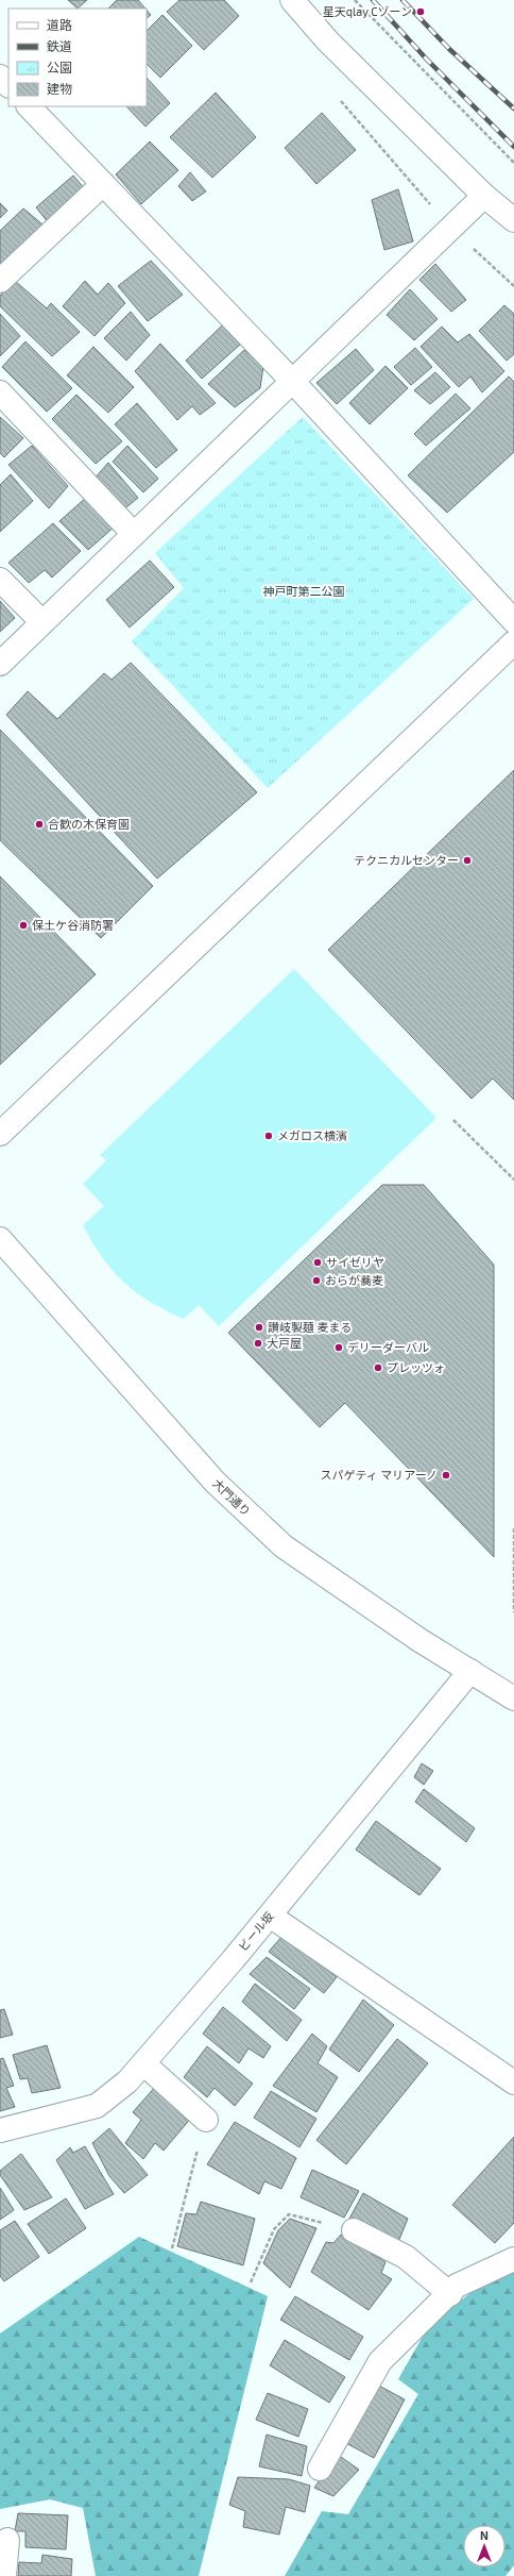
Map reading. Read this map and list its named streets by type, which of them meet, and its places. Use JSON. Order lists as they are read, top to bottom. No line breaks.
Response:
{"streets":{"street":["大門通り","ビール坂"]},"crossings":[["大門通り","ビール坂"]],"parks":["神戸町第二公園"],"places":["星天qlay Cゾーン","合歓の木保育園","テクニカルセンター","保土ケ谷消防署","メガロス横濱","サイゼリヤ","おらが蕎麦","讃岐製麺 麦まる","大戸屋","デリーダーバル","プレッツォ","スパゲティ マリアーノ"],"legend":["道路","鉄道","公園","建物"],"north":"top"}
